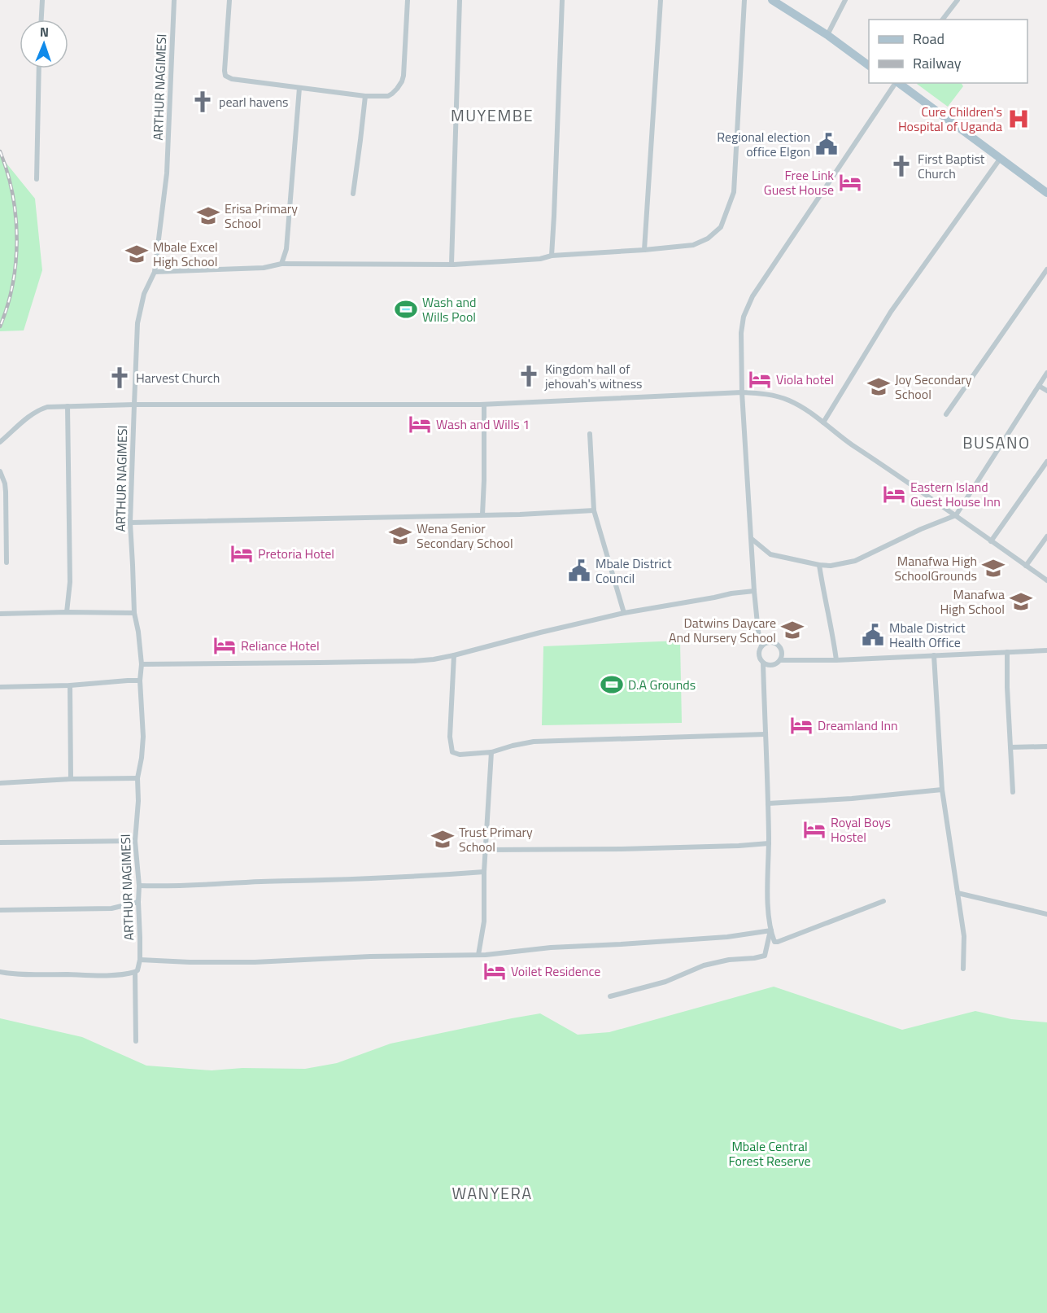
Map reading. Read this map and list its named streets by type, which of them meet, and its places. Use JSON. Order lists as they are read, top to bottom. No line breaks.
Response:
{"streets":{"street":["ARTHUR NAGIMESI"]},"districts":["MUYEMBE","BUSANO","WANYERA"],"parks":["Mbale Central Forest Reserve"],"places":{"church":["pearl havens","First Baptist Church","Kingdom hall of jehovah's witness","Harvest Church"],"hospital":["Cure Children's Hospital of Uganda"],"public building":["Regional election office Elgon","Mbale District Council","Mbale District Health Office"],"hotel":["Free Link Guest House","Viola hotel","Wash and Wills 1","Eastern Island Guest House Inn","Pretoria Hotel","Reliance Hotel","Dreamland Inn","Royal Boys Hostel","Voilet Residence"],"school or university":["Erisa Primary School","Mbale Excel High School","Joy Secondary School","Wena Senior Secondary School","Manafwa High SchoolGrounds","Manafwa High School","Datwins Daycare And Nursery School","Trust Primary School"],"sports":["Wash and Wills Pool","D.A Grounds"]},"legend":["Road","Railway"],"north":"top"}
